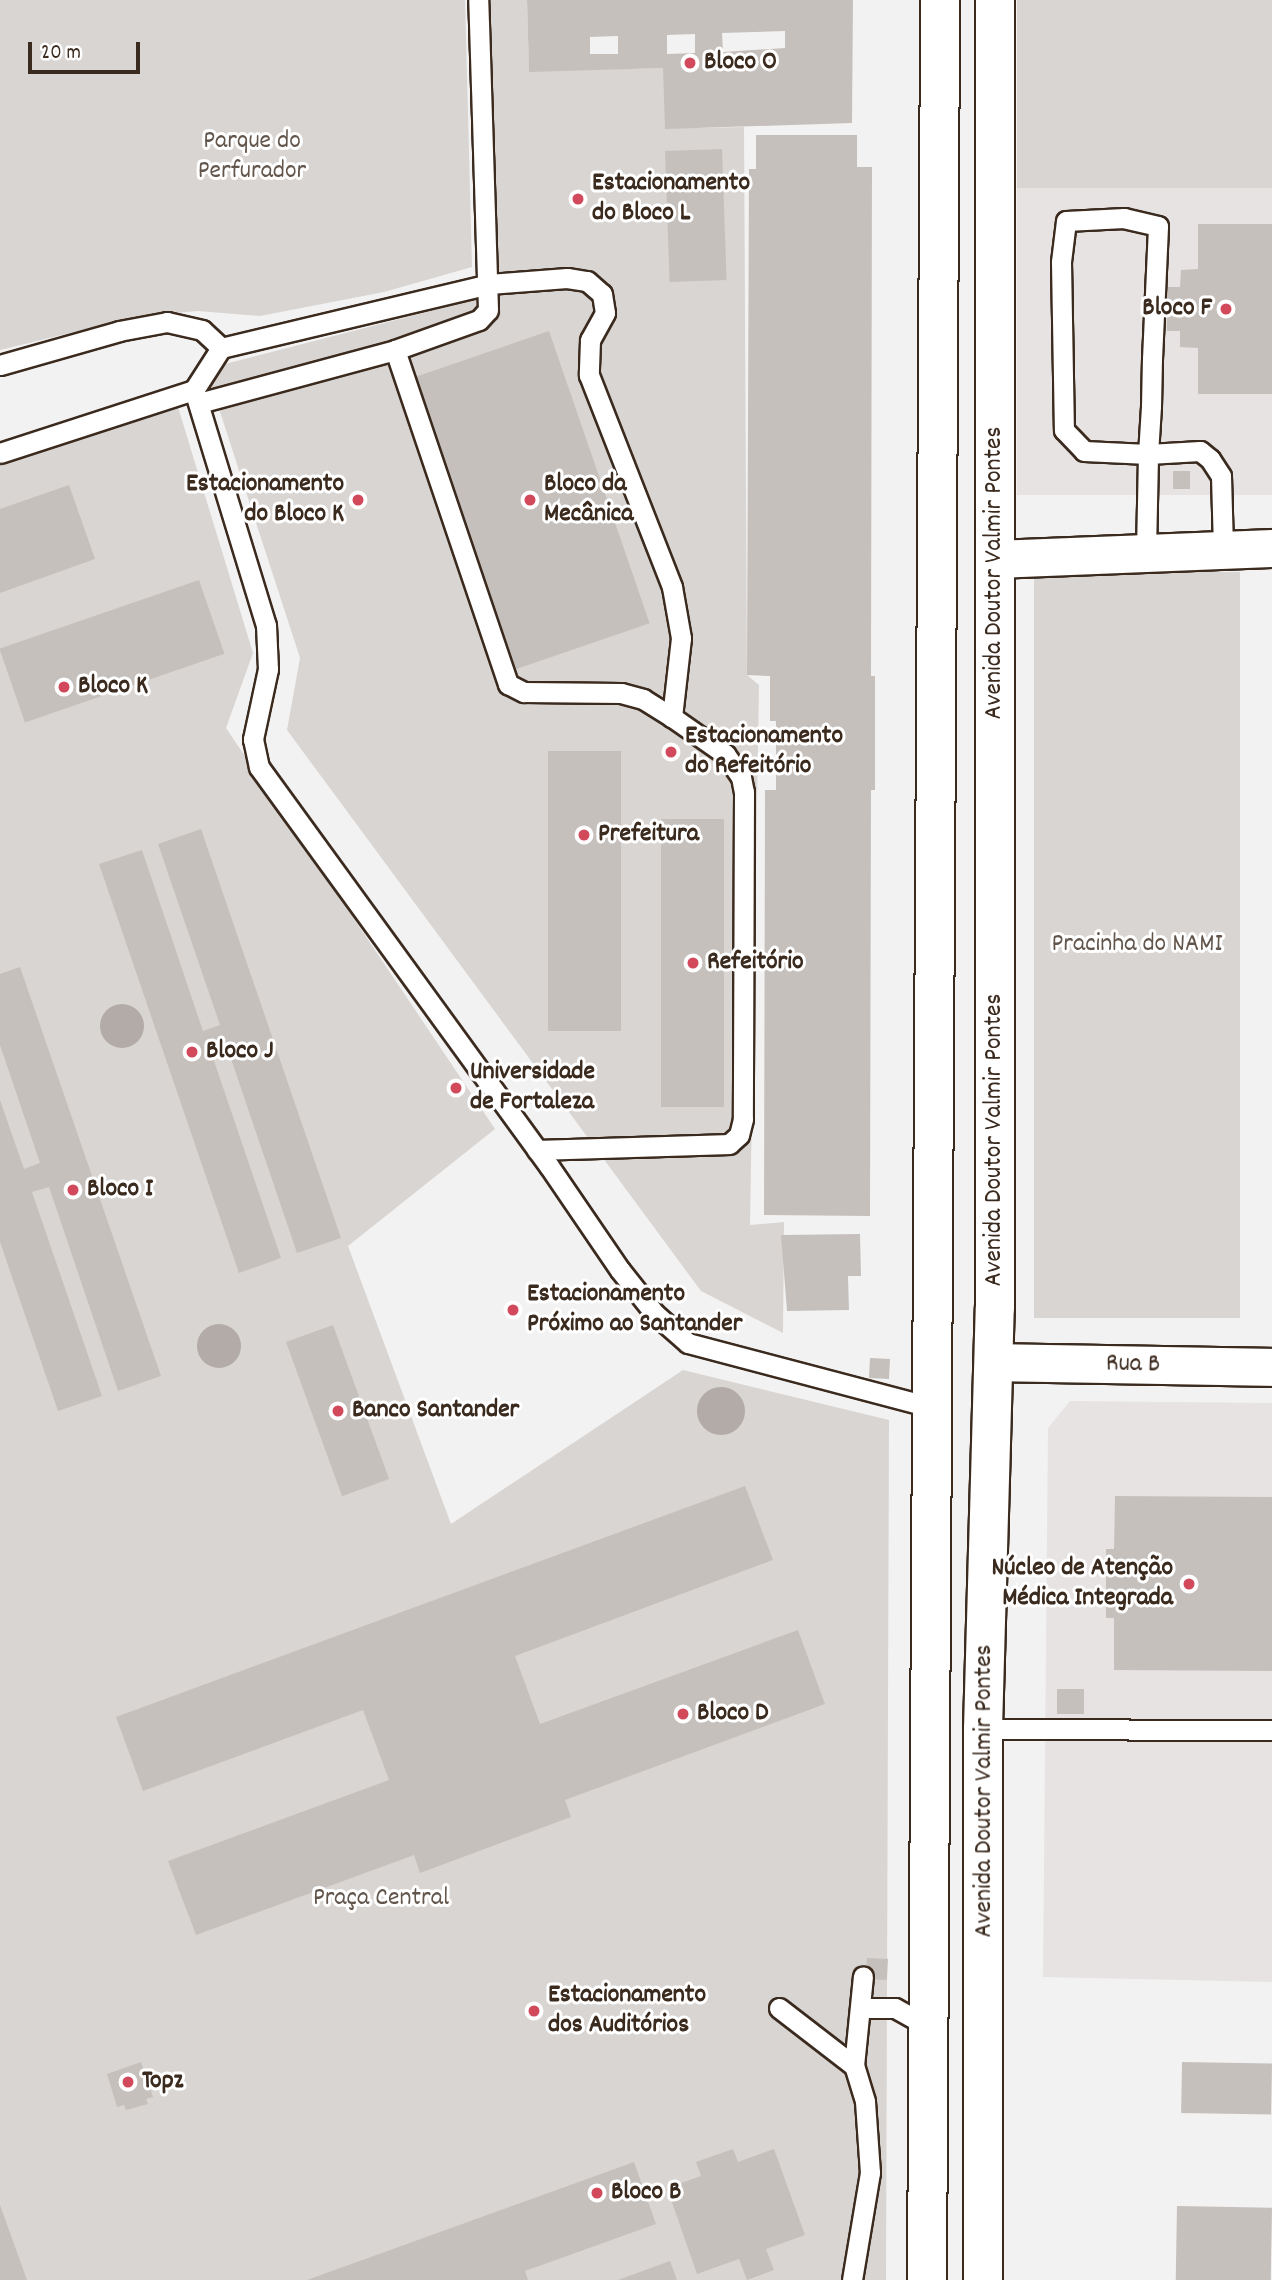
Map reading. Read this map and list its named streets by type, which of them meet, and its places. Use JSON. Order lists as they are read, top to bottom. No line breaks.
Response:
{"streets":{"street":["Avenida Doutor Valmir Pontes","Rua B"]},"crossings":[["Avenida Doutor Valmir Pontes","Rua B"]],"parks":["Parque do Perfurador","Pracinha do NAMI","Praça Central"],"places":["Bloco O","Estacionamento do Bloco L","Bloco F","Estacionamento do Bloco K","Bloco da Mecânica","Bloco K","Estacionamento do Refeitório","Prefeitura","Refeitório","Bloco J","Universidade de Fortaleza","Bloco I","Estacionamento Próximo ao Santander","Banco Santander","Núcleo de Atenção Médica Integrada","Bloco D","Estacionamento dos Auditórios","Topz","Bloco B"],"scale_bar":"20 m"}
